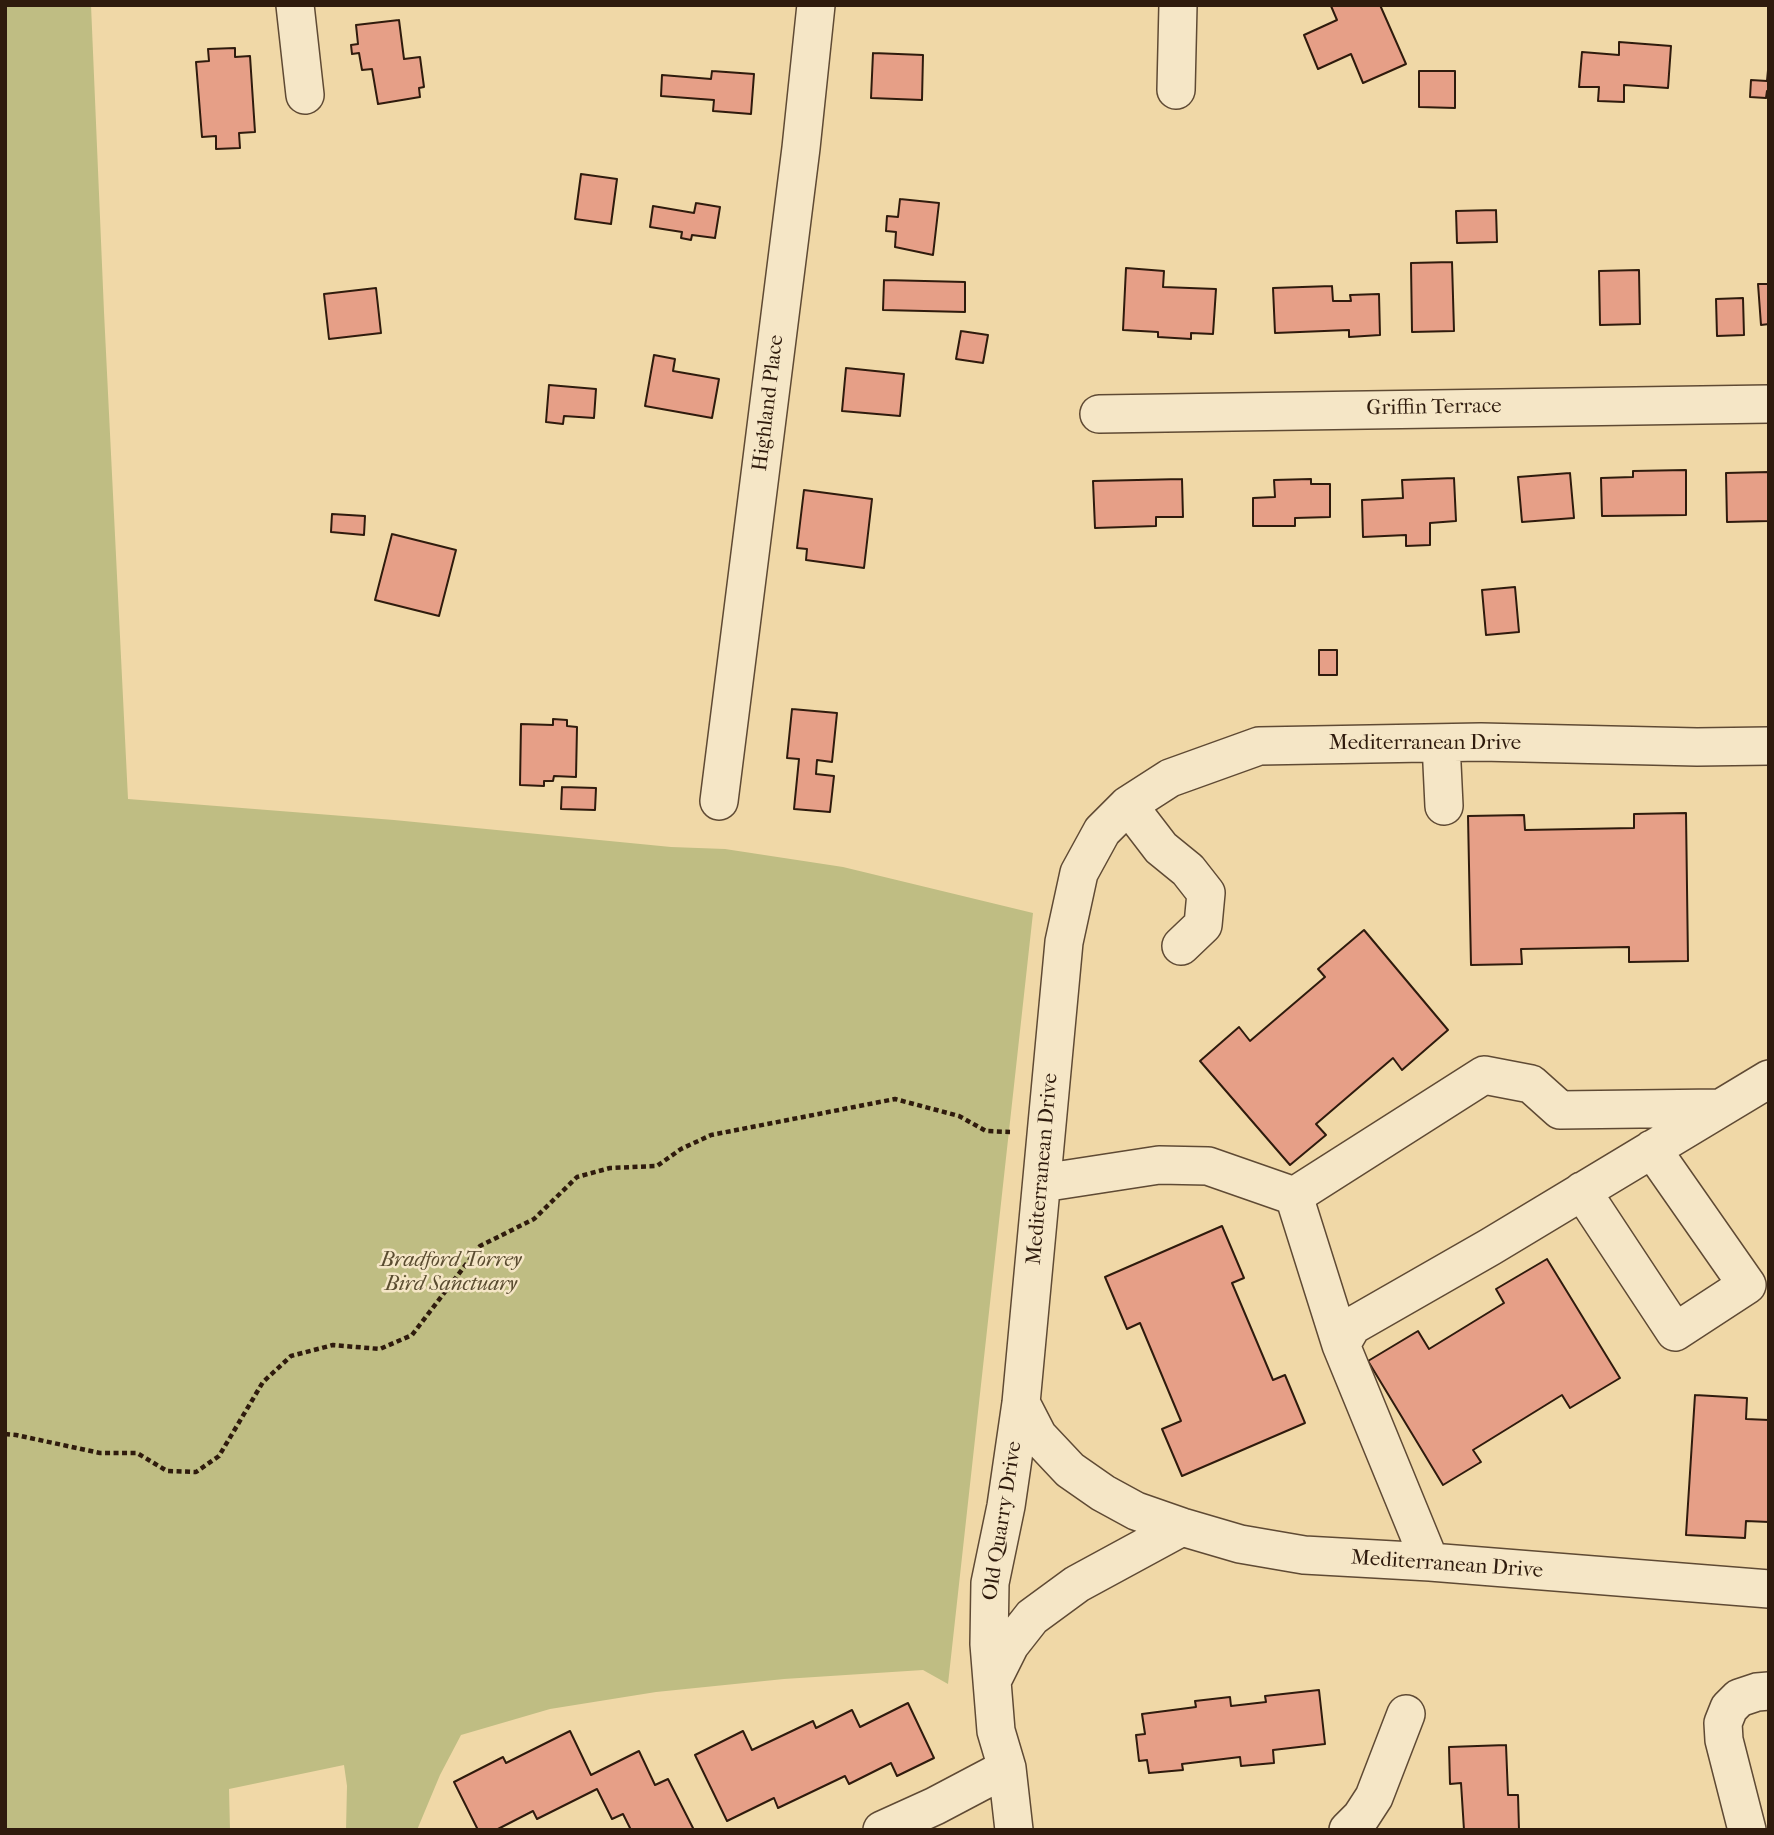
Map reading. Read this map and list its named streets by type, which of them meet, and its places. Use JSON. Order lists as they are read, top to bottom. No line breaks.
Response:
{"streets":{"street":["Highland Place","Griffin Terrace","Mediterranean Drive","Old Quarry Drive"]},"crossings":[["Mediterranean Drive","Old Quarry Drive"]],"parks":["Bradford Torrey Bird Sanctuary"]}
